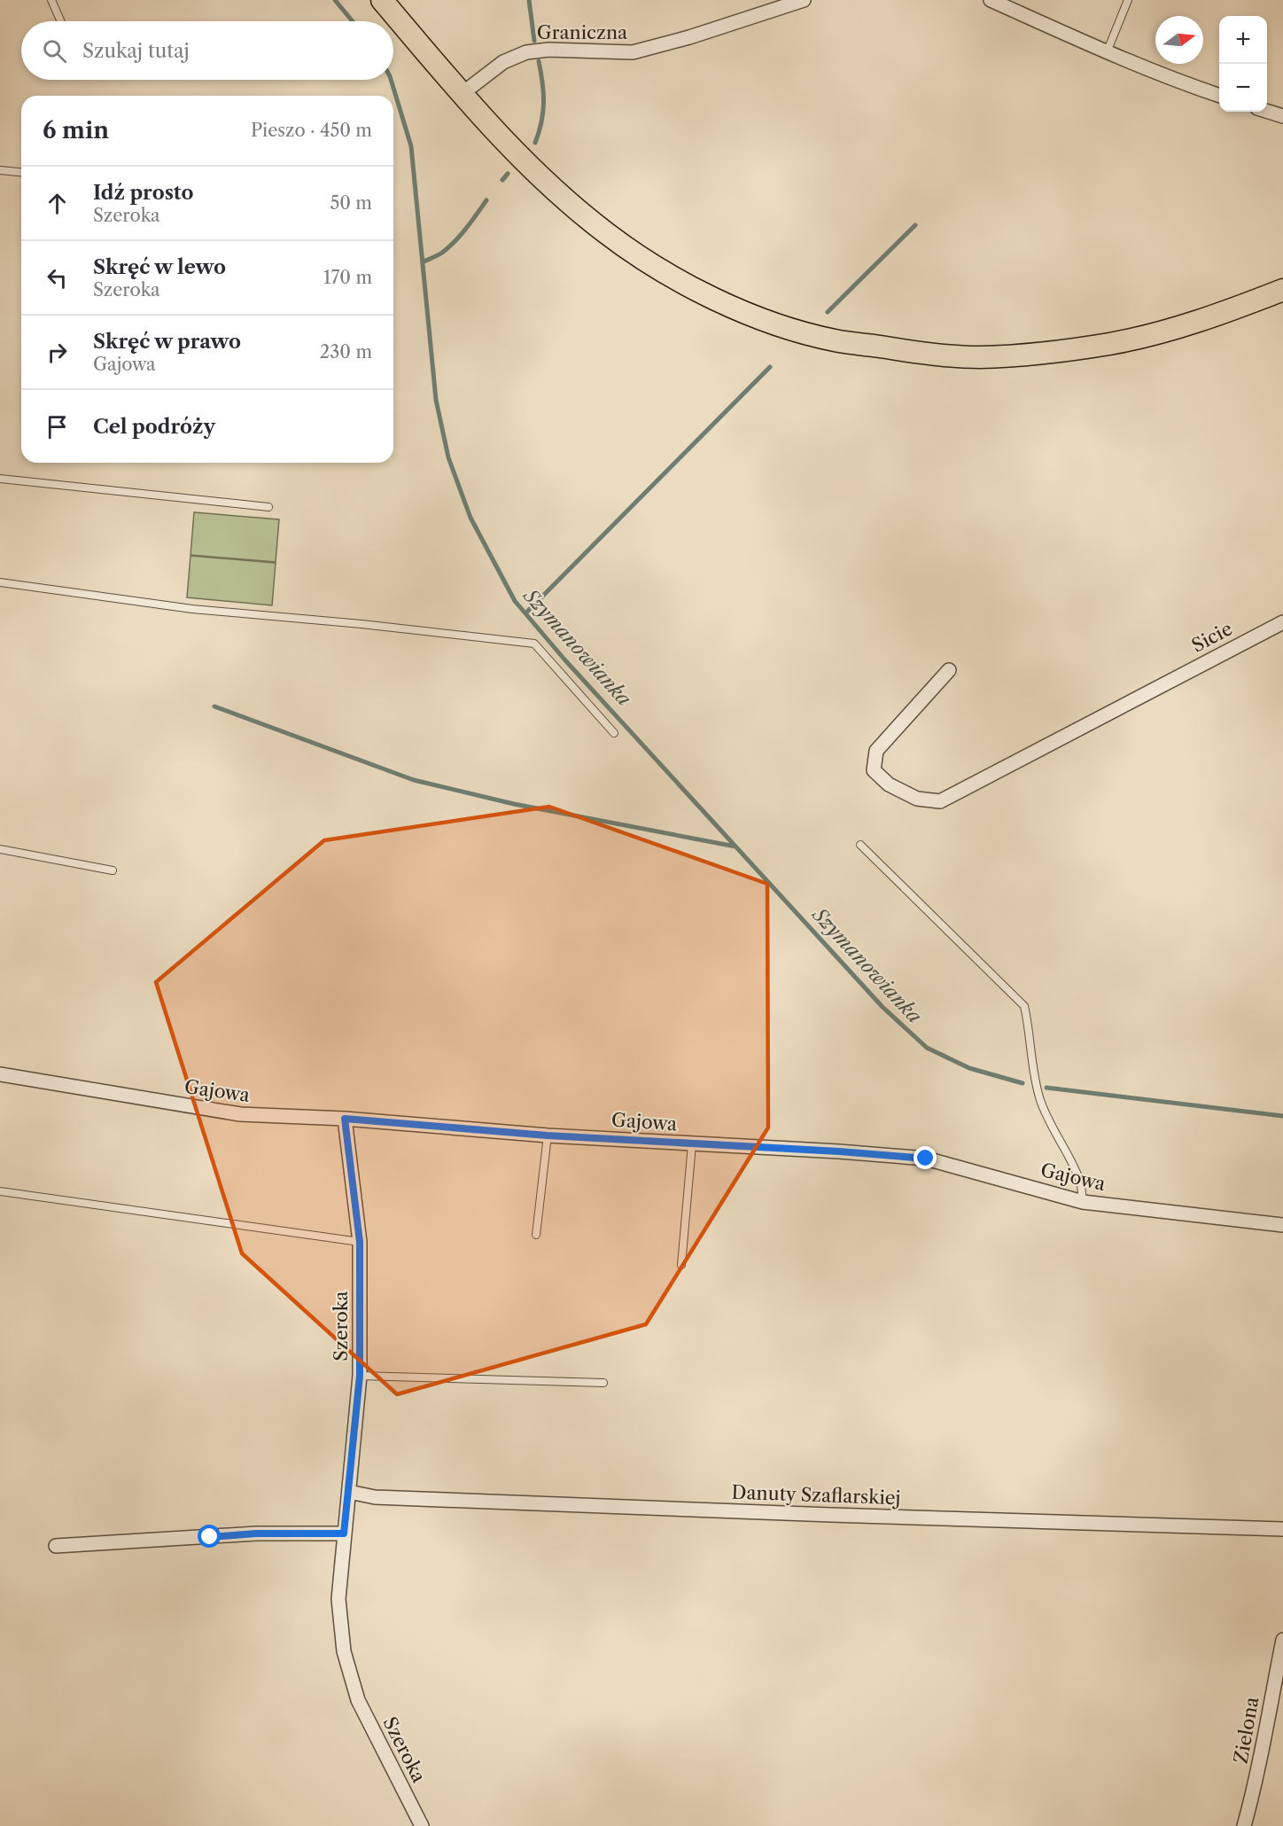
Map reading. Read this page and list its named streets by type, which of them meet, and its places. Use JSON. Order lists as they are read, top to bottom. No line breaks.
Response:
{"streets":{"street":["Graniczna","Sicie","Gajowa","Szeroka","Danuty Szaflarskiej","Zielona"]},"crossings":[["Gajowa","Szeroka"],["Szeroka","Danuty Szaflarskiej"]],"water":["Szymanowianka"],"north":"right","page":{"map_buttons":["+","−"],"search":"Szukaj tutaj","heading":["6 min","Pieszo · 450 m"],"list":[["Idź prosto","Szeroka","50 m"],["Skręć w lewo","Szeroka","170 m"],["Skręć w prawo","Gajowa","230 m"],"Cel podróży"]}}
